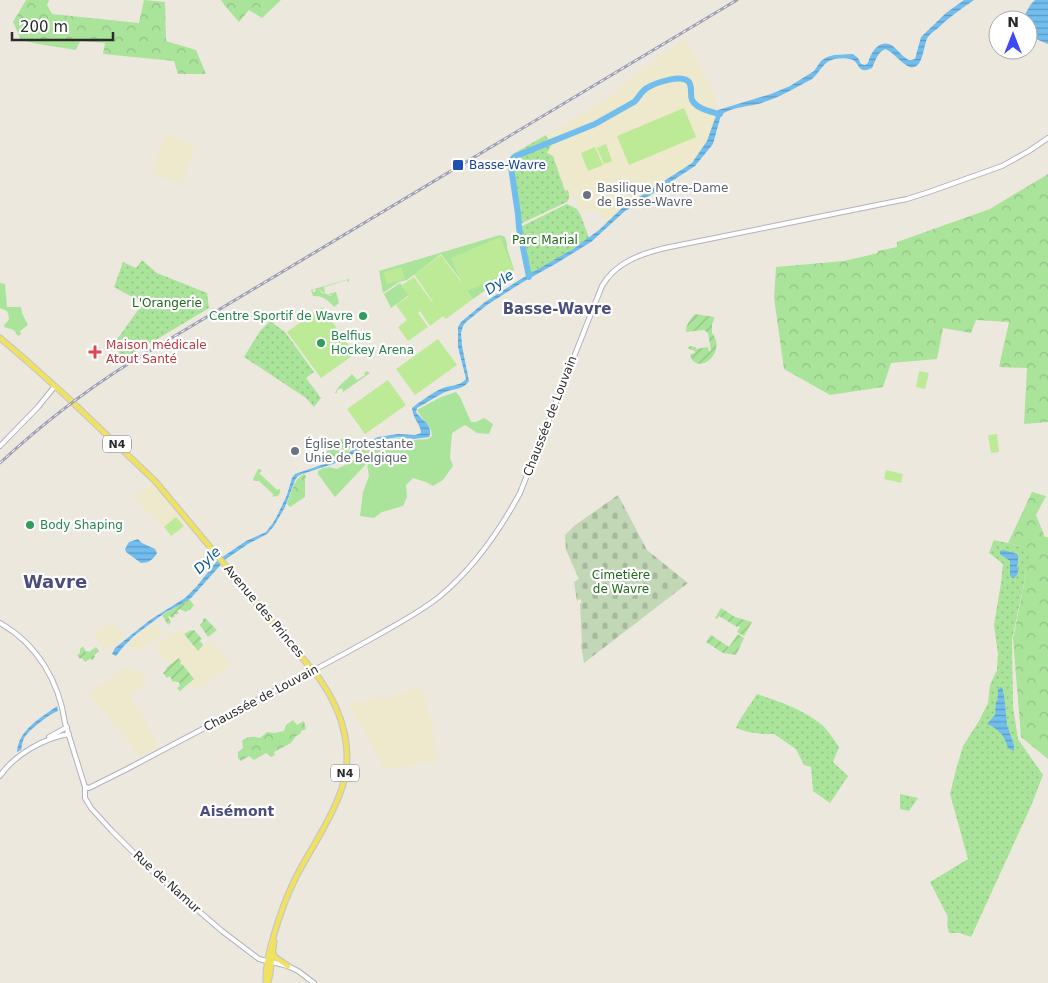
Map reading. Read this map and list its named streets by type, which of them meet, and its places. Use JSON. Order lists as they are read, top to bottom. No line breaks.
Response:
{"streets":{"main road":["Chaussée de Louvain","N4","Avenue des Princes","Rue de Namur"]},"crossings":[["Chaussée de Louvain","N4"],["Chaussée de Louvain","Avenue des Princes"],["Chaussée de Louvain","Rue de Namur"],["N4","Avenue des Princes"],["N4","Rue de Namur"]],"districts":["Basse-Wavre","Wavre","Aisémont"],"water":["Dyle"],"parks":["Parc Marial","L'Orangerie","Cimetière de Wavre"],"places":{"transit":["Basse-Wavre"],"other":["Basilique Notre-Dame de Basse-Wavre","Centre Sportif de Wavre","Belfius Hockey Arena","Église Protestante Unie de Belgique","Body Shaping"],"health":["Maison médicale Atout Santé"]},"scale_bar":"200 m","north":"top"}
